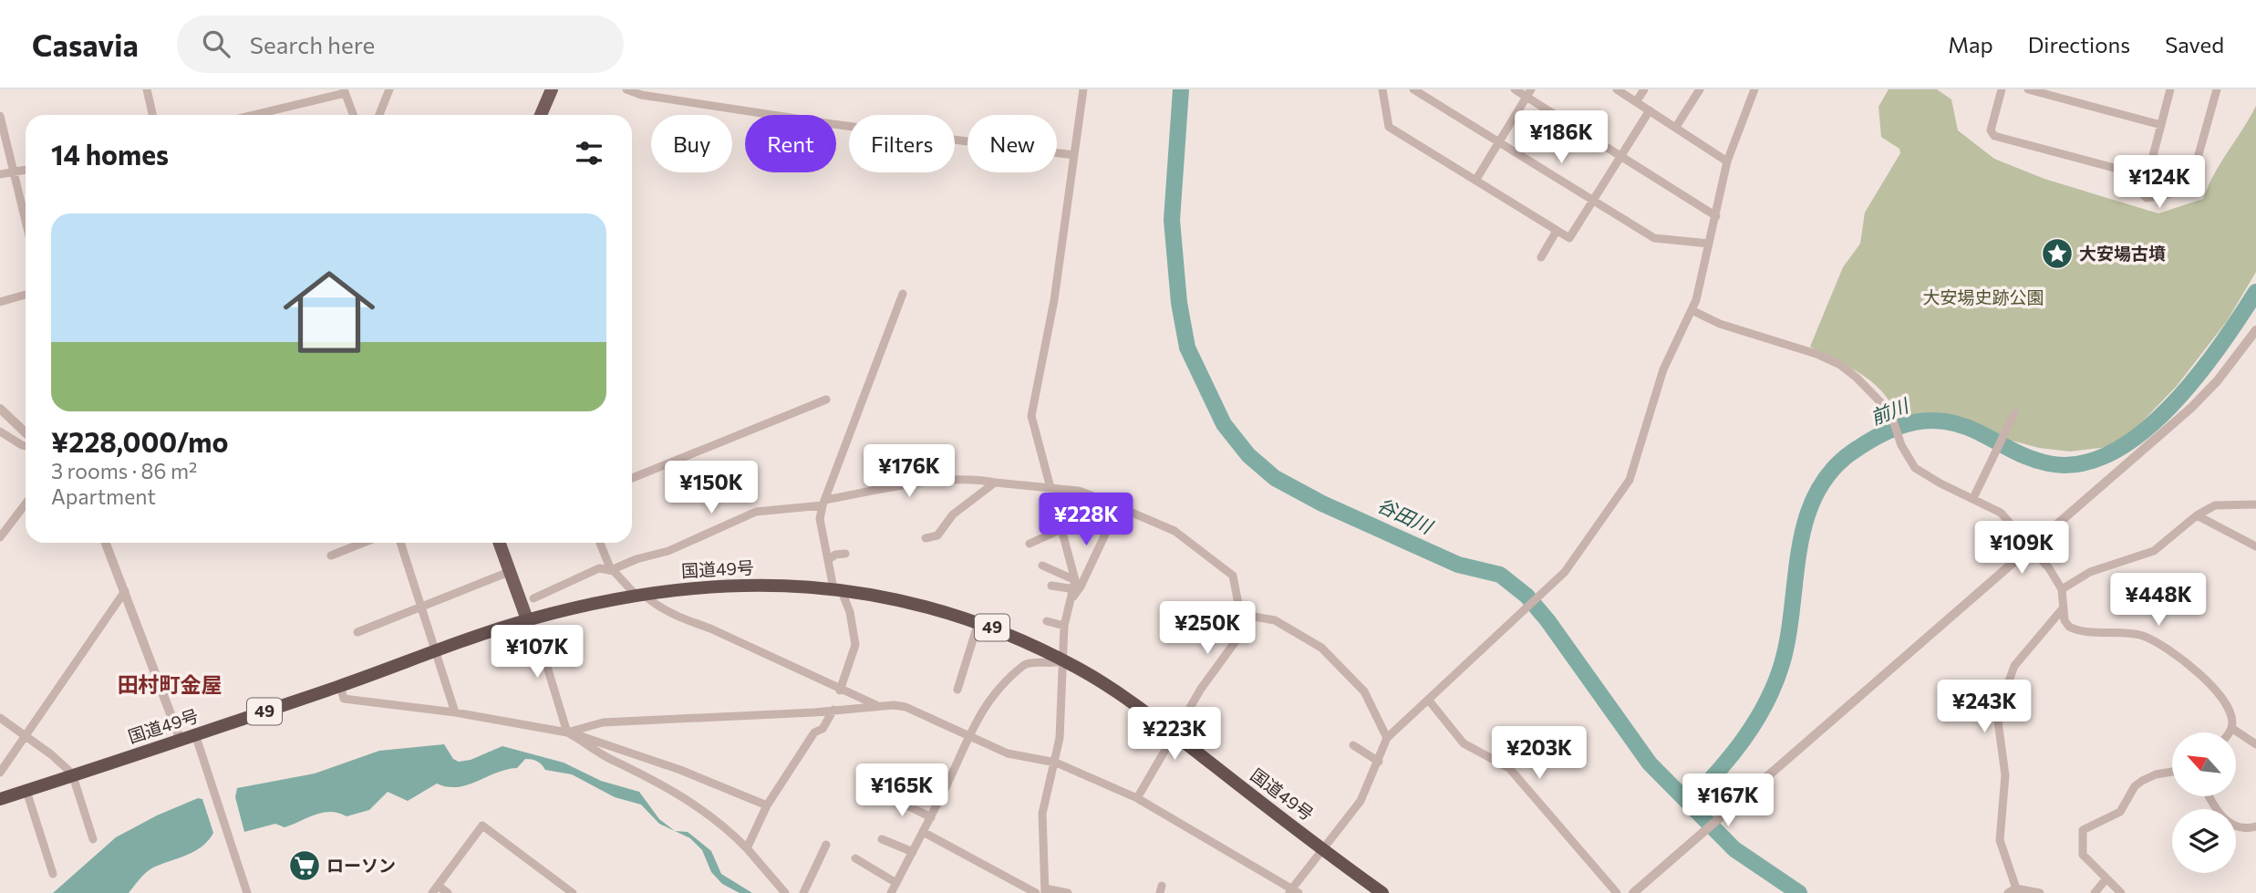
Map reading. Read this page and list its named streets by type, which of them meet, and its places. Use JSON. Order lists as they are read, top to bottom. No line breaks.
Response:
{"streets":{"highway":["国道49号","49"]},"districts":["田村町金屋"],"water":["前川","谷田川"],"parks":["大安場史跡公園"],"places":{"place":["大安場古墳"],"supermarket":["ローソン"]},"north":"top left","page":{"header":"Casavia","search":"Search here","nav":["Map","Directions","Saved"],"price":["¥186K","¥124K","¥176K","¥150K","¥228K","¥109K","¥448K","¥250K","¥107K","¥243K","¥223K","¥203K","¥165K","¥167K"],"chip":["Buy","Rent","Filters","New"],"heading":"14 homes","list":[{"name":"¥228,000/mo","note":"3 rooms · 86 m² · Apartment"}]}}
